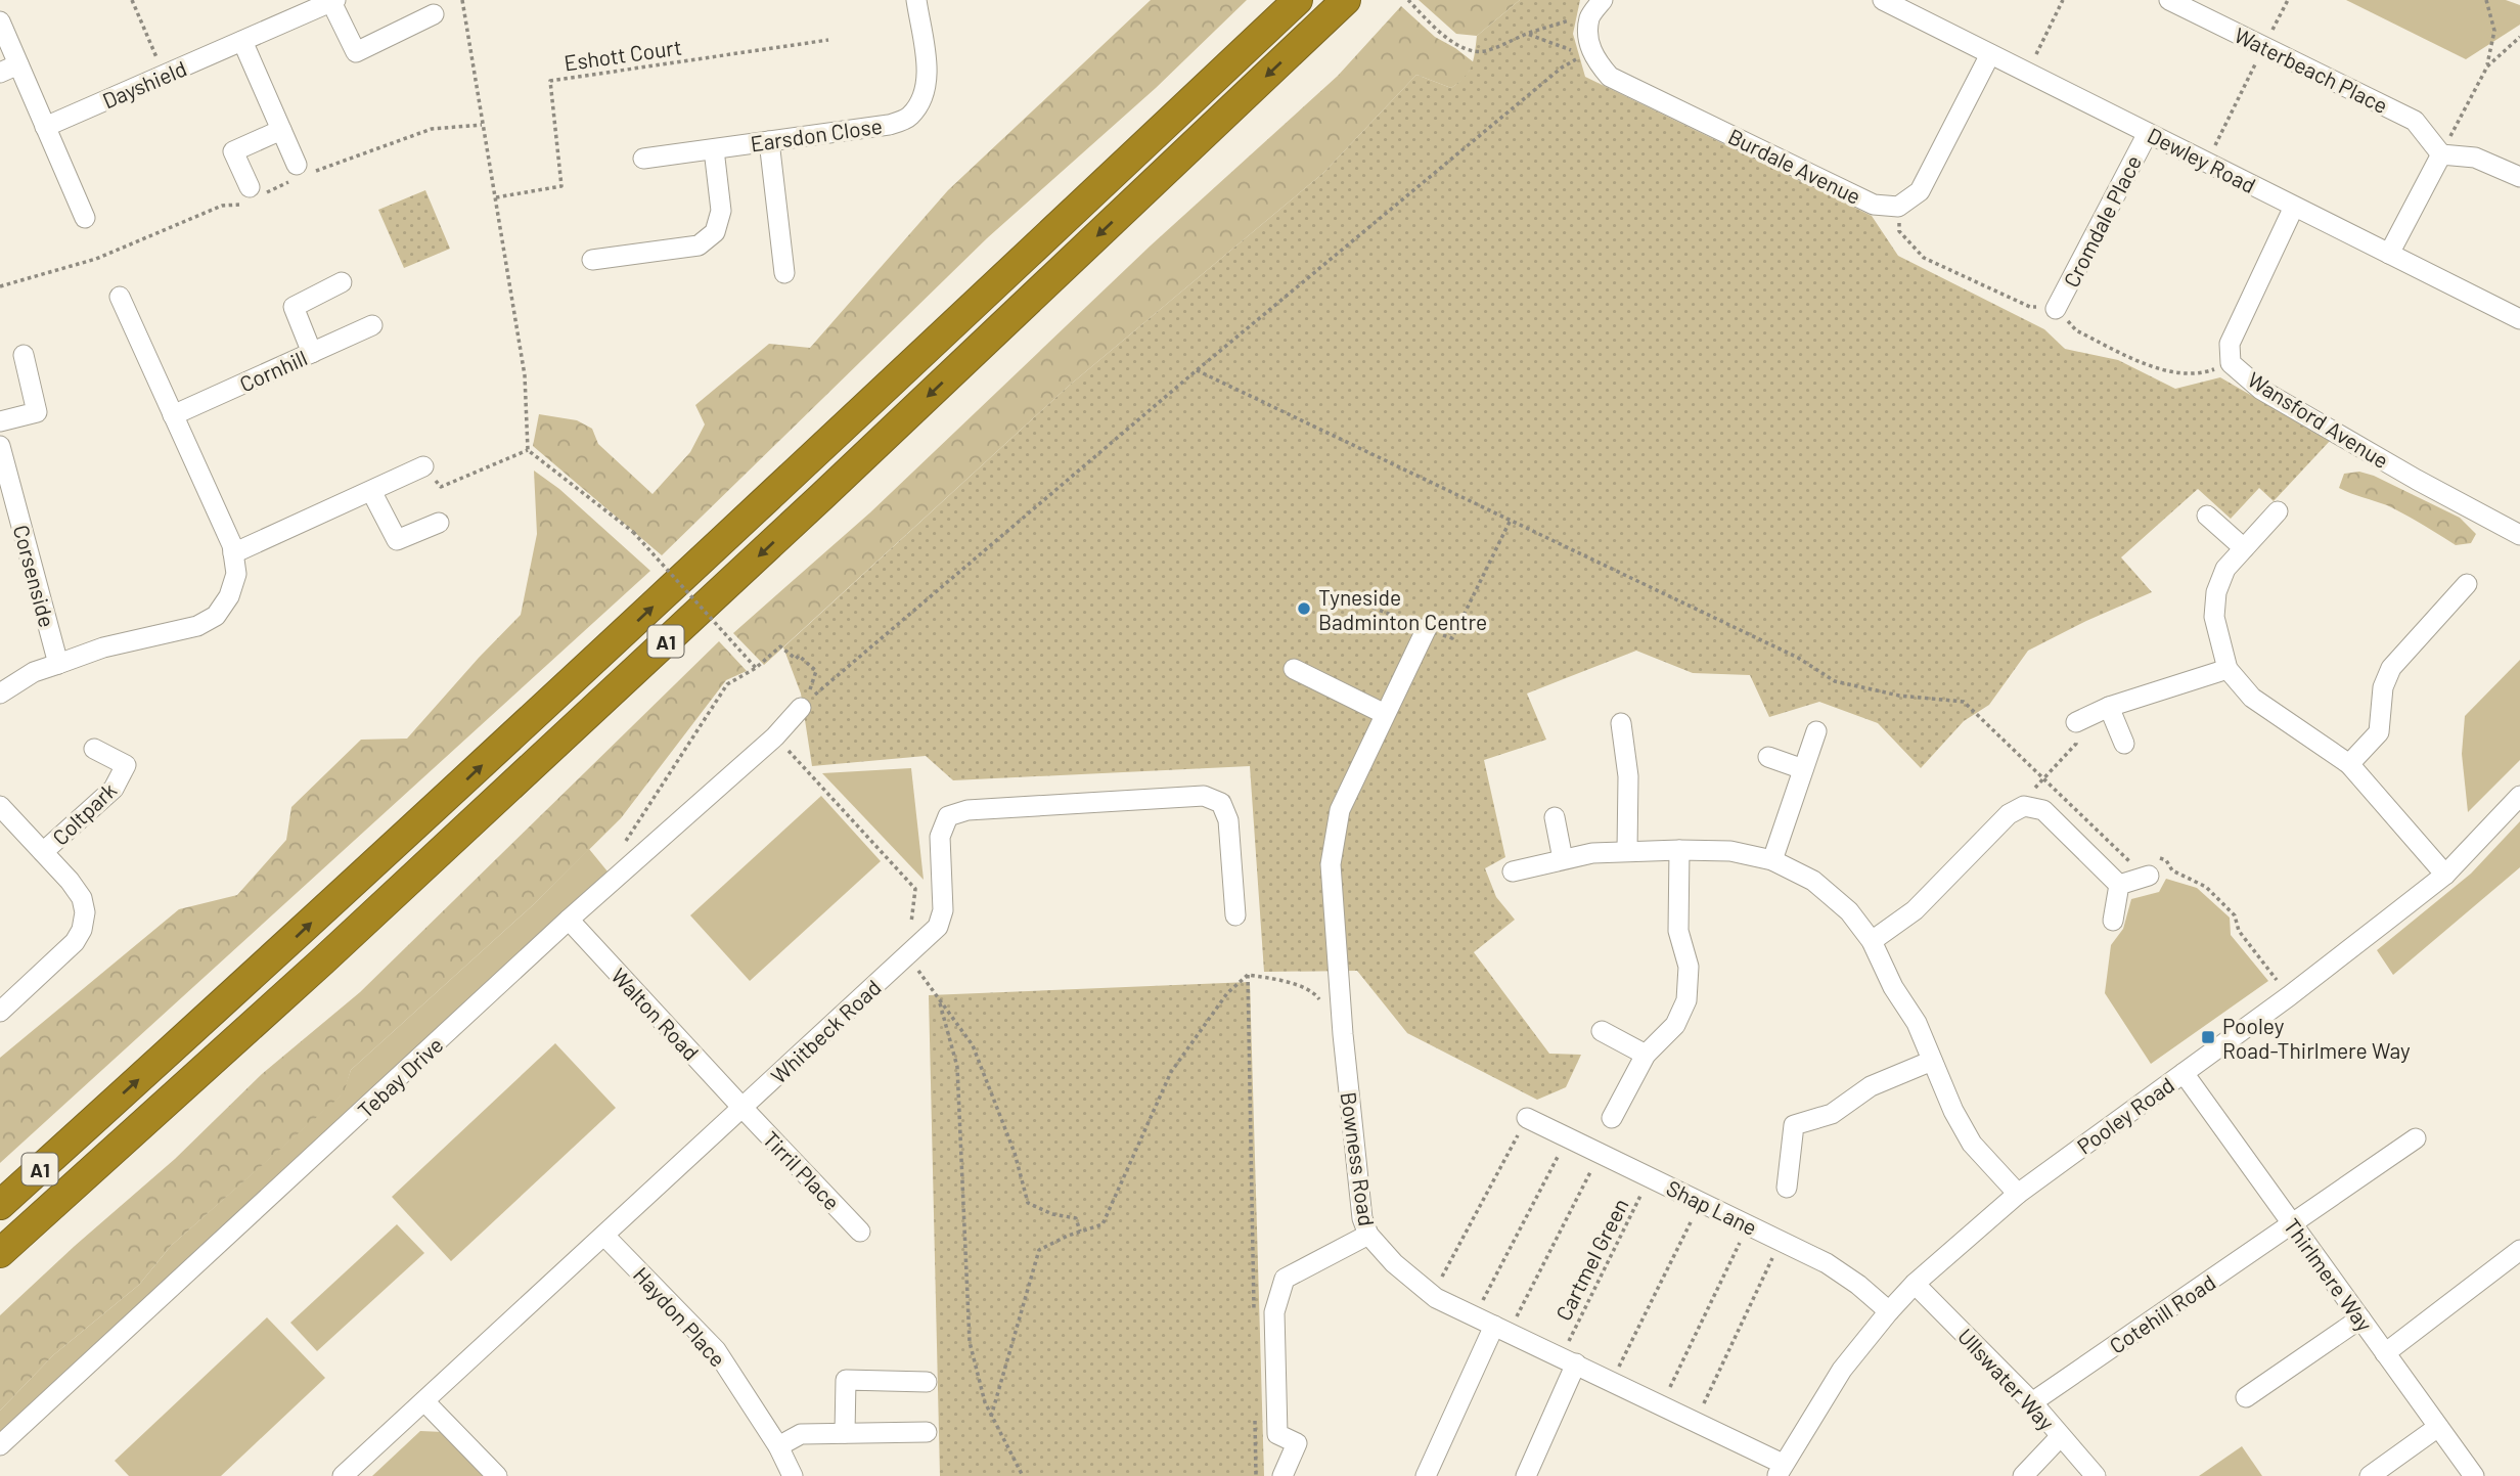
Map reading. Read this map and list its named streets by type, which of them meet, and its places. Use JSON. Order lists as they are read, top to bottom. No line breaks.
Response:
{"streets":{"highway":["A1"],"street":["Waterbeach Place","Dayshield","Earsdon Close","Dewley Road","Burdale Avenue","Cromdale Place","Cornhill","Wansford Avenue","Corsenside","Coltpark","Walton Road","Whitbeck Road","Tebay Drive","Pooley Road","Bowness Road","Tirril Place","Shap Lane","Thirlmere Way","Cotehill Road","Haydon Place","Ullswater Way"],"path":["Eshott Court","Cartmel Green"]},"crossings":[["Dewley Road","Burdale Avenue"],["Dewley Road","Cromdale Place"],["Dewley Road","Wansford Avenue"],["Walton Road","Whitbeck Road"],["Walton Road","Tebay Drive"],["Walton Road","Tirril Place"],["Whitbeck Road","Tirril Place"],["Whitbeck Road","Haydon Place"],["Pooley Road","Bowness Road"],["Pooley Road","Shap Lane"],["Pooley Road","Thirlmere Way"],["Pooley Road","Ullswater Way"],["Bowness Road","Cartmel Green"],["Shap Lane","Cartmel Green"],["Thirlmere Way","Cotehill Road"],["Cotehill Road","Ullswater Way"]],"places":{"other":["Tyneside Badminton Centre"],"transit":["Pooley Road-Thirlmere Way"]}}
